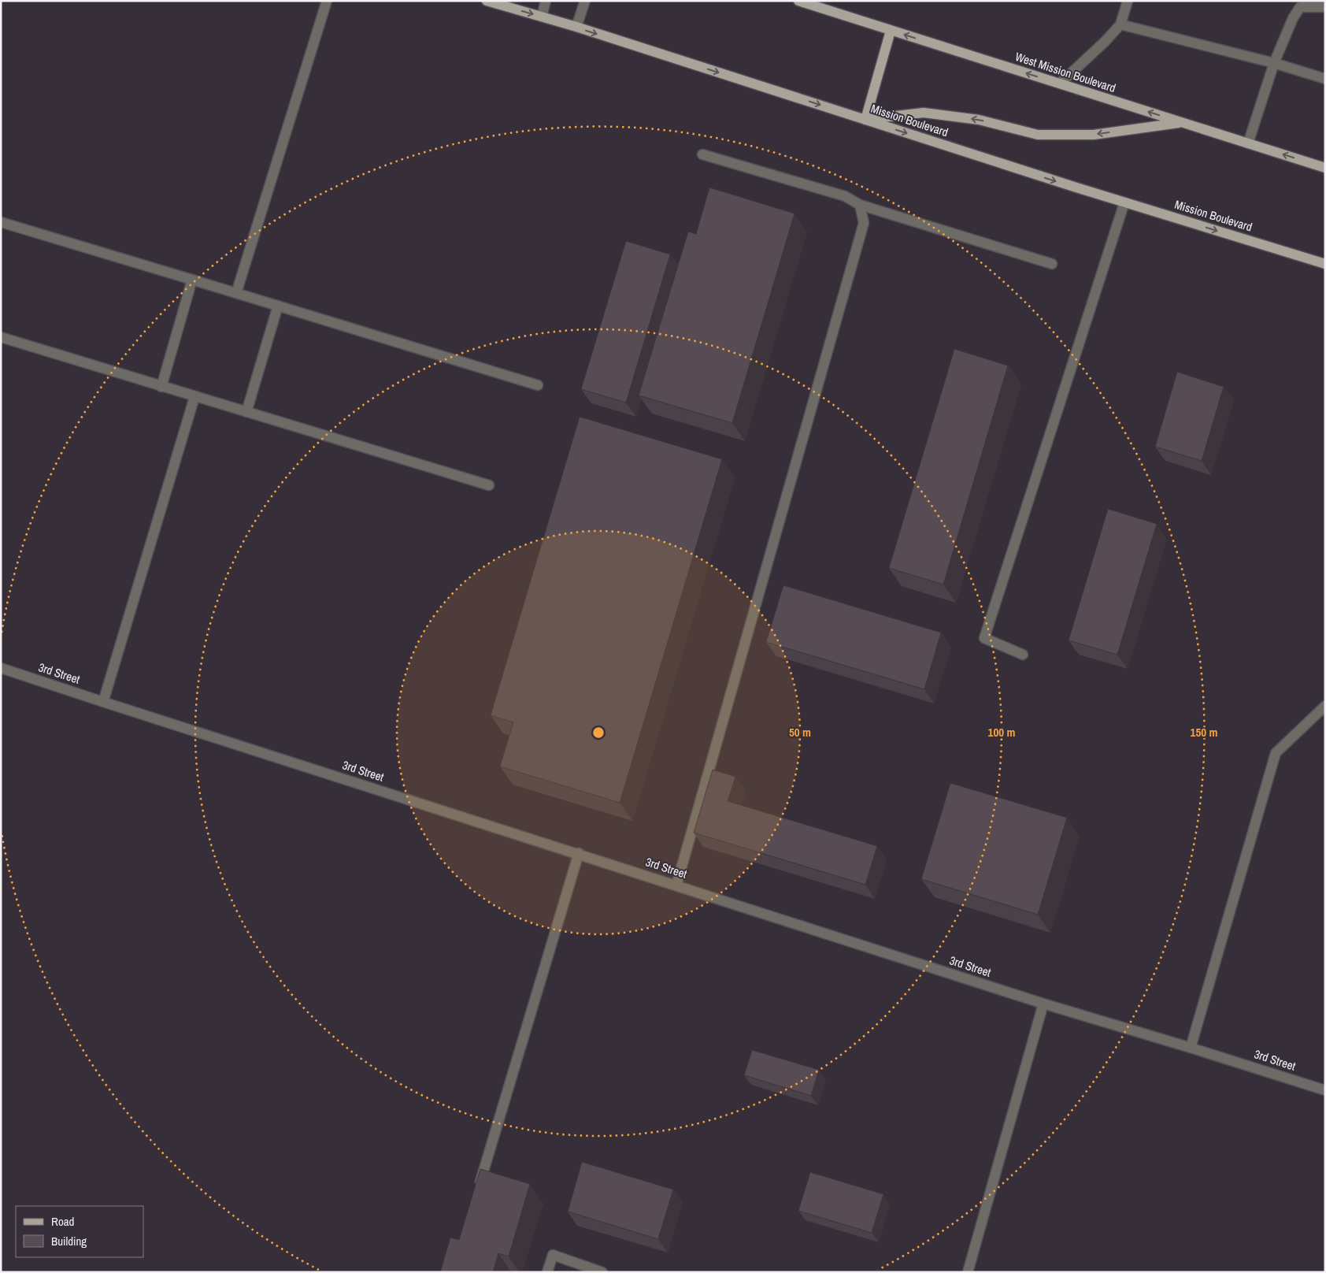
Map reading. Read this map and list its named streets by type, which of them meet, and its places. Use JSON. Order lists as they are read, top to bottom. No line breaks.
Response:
{"streets":{"main road":["West Mission Boulevard","Mission Boulevard"],"street":["3rd Street"]},"legend":["Road","Building"],"rings":["50 m","100 m","150 m"]}
